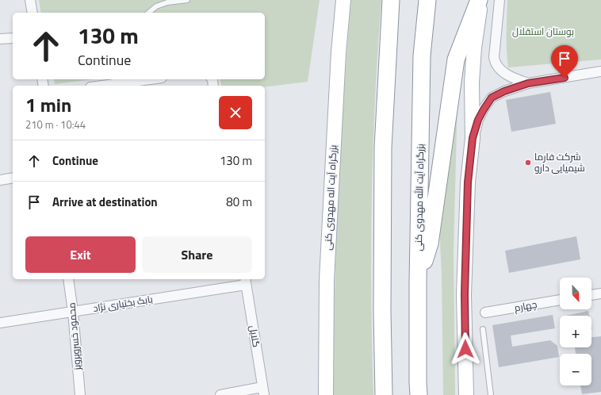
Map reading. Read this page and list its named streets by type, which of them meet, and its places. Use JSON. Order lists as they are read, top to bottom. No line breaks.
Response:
{"streets":{"highway":["بزرگراه آیت الله مهدوی کنی"],"main road":["بزرگراه آیت اله مهدوی کنی"],"street":["بابک بختیاری نژاد","چهارم","محمود خسروپرویز","گلایل"]},"crossings":[["بابک بختیاری نژاد","محمود خسروپرویز"],["بابک بختیاری نژاد","گلایل"]],"parks":["بوستان استقلال"],"places":["شرکت فارما شیمیایی دارو"],"north":"bottom","page":{"turn":["130 m","Continue"],"heading":["1 min","210 m · 10:44"],"list":[{"name":"Continue","value":"130 m"},{"name":"Arrive at destination","value":"80 m"}],"buttons":["Exit","Share"],"map_buttons":["+","−"]}}
